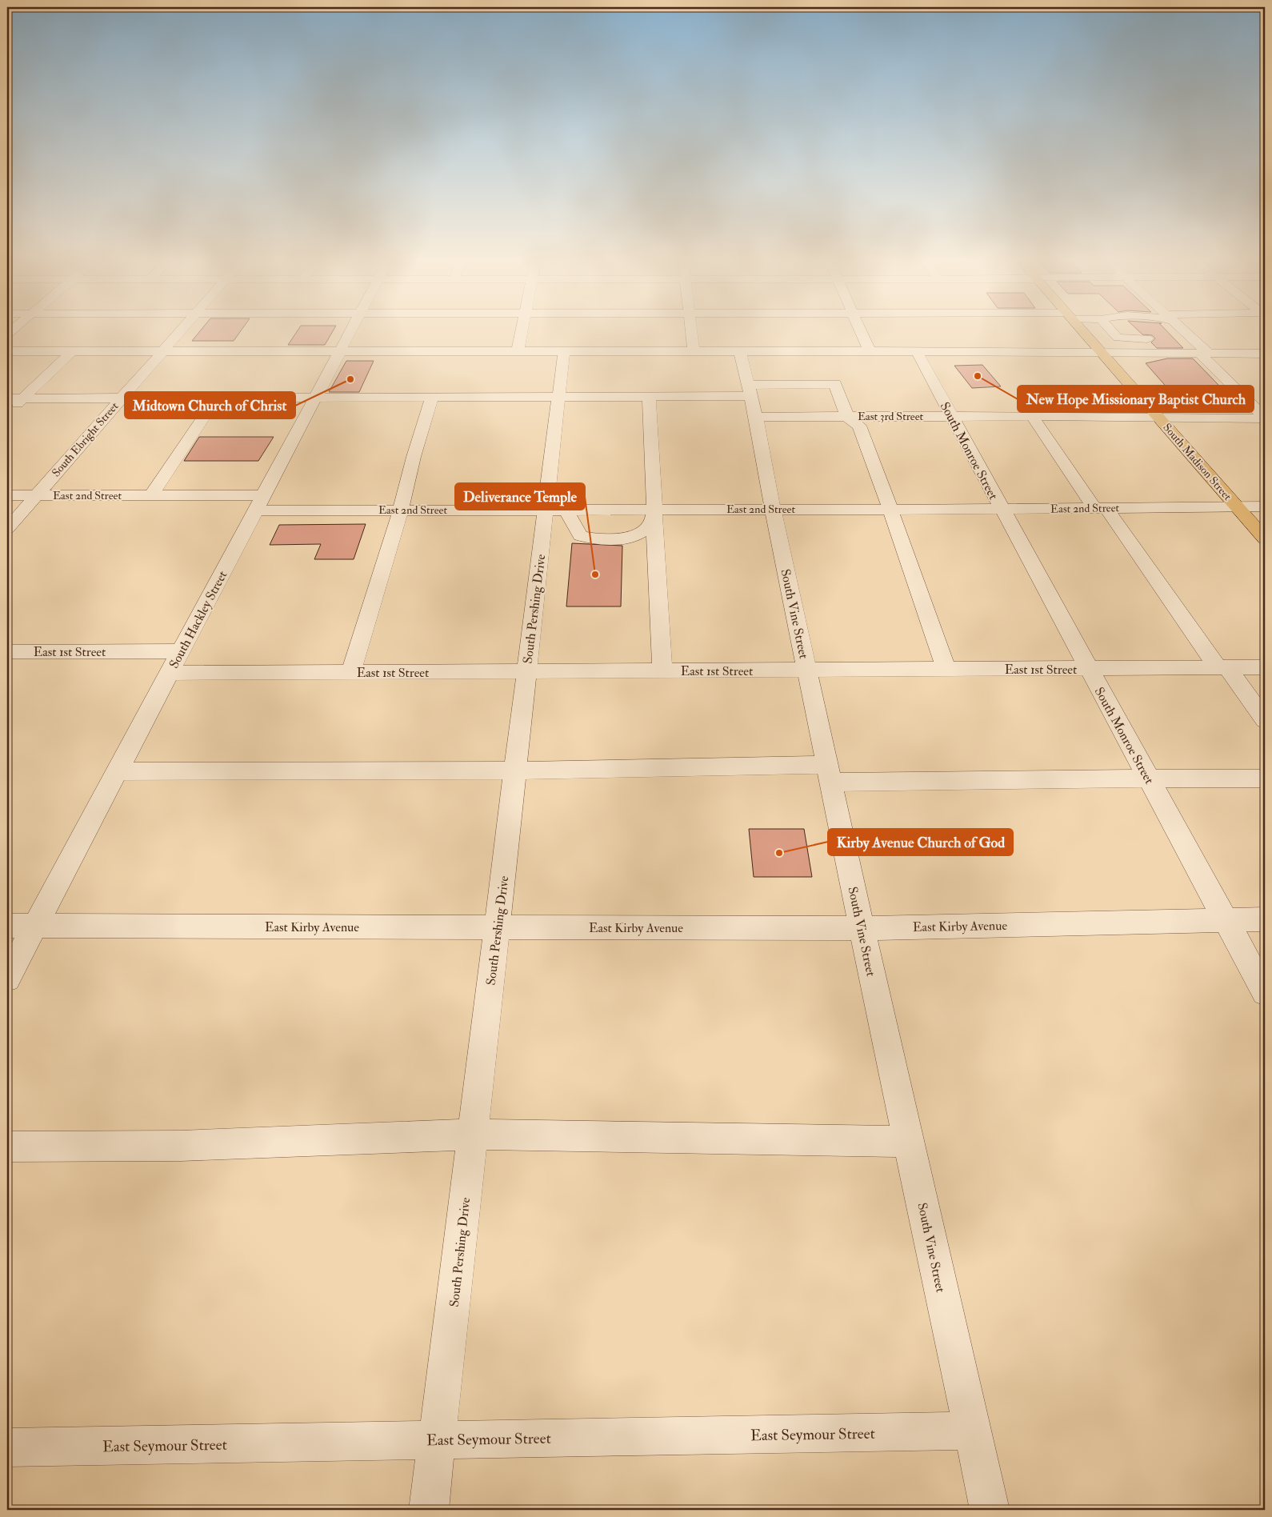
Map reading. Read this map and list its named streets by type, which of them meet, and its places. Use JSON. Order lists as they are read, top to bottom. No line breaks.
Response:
{"streets":{"main road":["South Madison Street"],"street":["East 3rd Street","South Ebright Street","South Monroe Street","East 2nd Street","South Pershing Drive","South Vine Street","South Hackley Street","East 1st Street","East Kirby Avenue","East Seymour Street"]},"crossings":[["East 3rd Street","South Monroe Street"],["East 3rd Street","South Madison Street"],["East 3rd Street","South Vine Street"],["South Ebright Street","East 2nd Street"],["South Monroe Street","East 2nd Street"],["South Monroe Street","East 1st Street"],["South Monroe Street","East Kirby Avenue"],["South Madison Street","East 2nd Street"],["East 2nd Street","South Pershing Drive"],["East 2nd Street","South Vine Street"],["East 2nd Street","South Hackley Street"],["South Pershing Drive","East 1st Street"],["South Pershing Drive","East Kirby Avenue"],["South Pershing Drive","East Seymour Street"],["South Vine Street","East 1st Street"],["South Vine Street","East Kirby Avenue"],["South Vine Street","East Seymour Street"],["South Hackley Street","East 1st Street"],["South Hackley Street","East Kirby Avenue"]],"places":["New Hope Missionary Baptist Church","Midtown Church of Christ","Deliverance Temple","Kirby Avenue Church of God"]}
